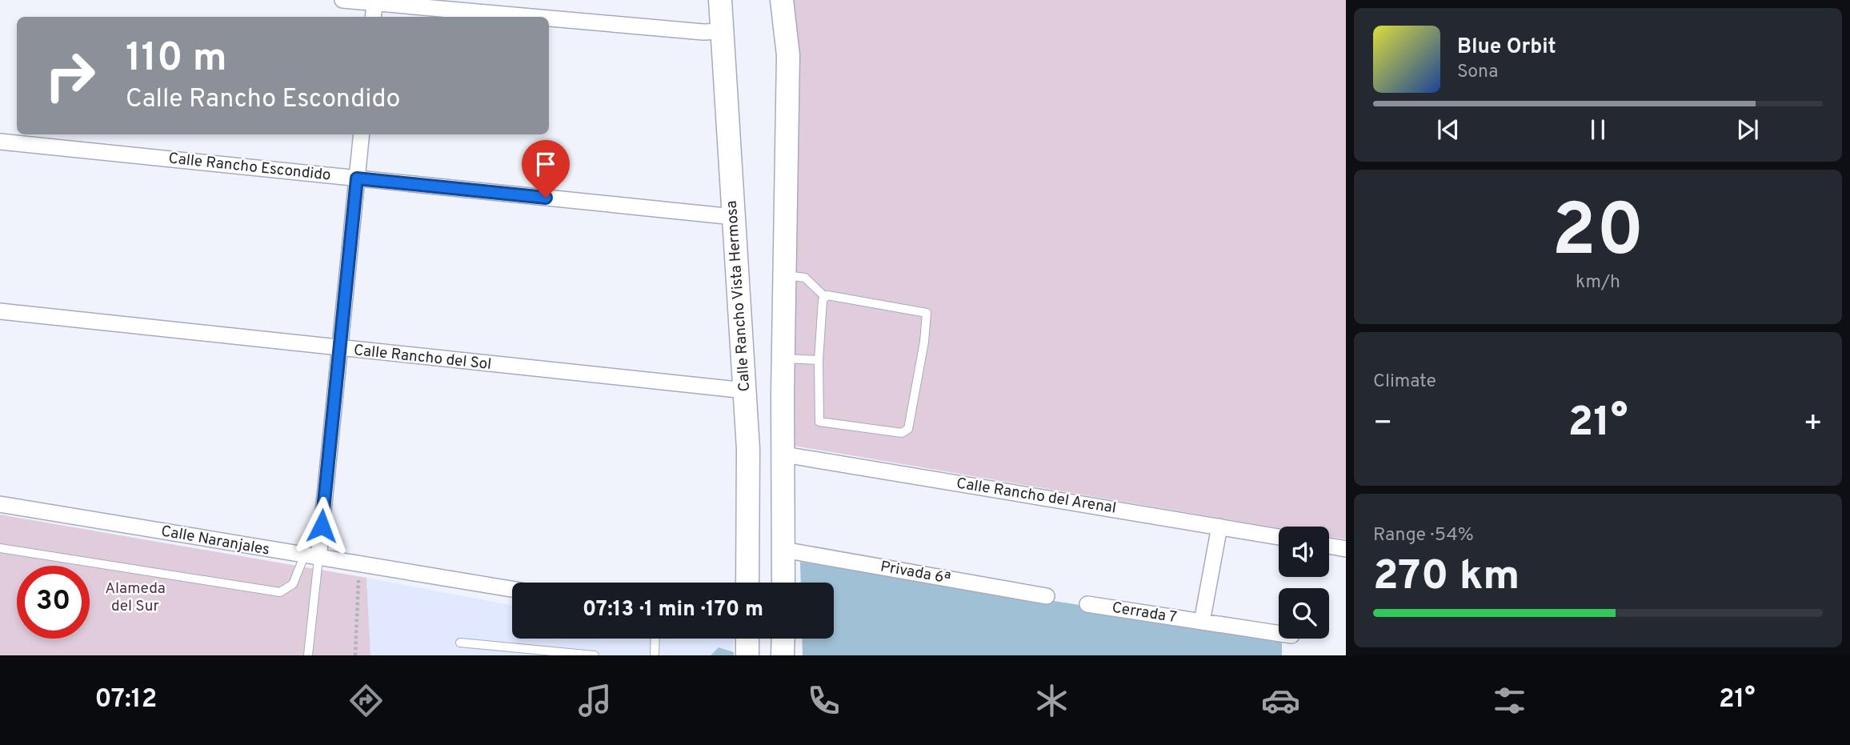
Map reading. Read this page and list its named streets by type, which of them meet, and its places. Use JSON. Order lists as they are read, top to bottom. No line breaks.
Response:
{"streets":{"street":["Calle Rancho Escondido","Calle Rancho Vista Hermosa","Calle Rancho del Sol","Calle Rancho del Arenal","Calle Naranjales","Privada 6ª","Cerrada 7"]},"crossings":[["Calle Rancho Escondido","Calle Rancho Vista Hermosa"],["Calle Rancho Vista Hermosa","Calle Rancho del Sol"]],"parks":["Alameda del Sur"],"page":{"turn":["110 m","Calle Rancho Escondido"],"song":["Blue Orbit","Sona"],"tile":[["20","km/h"],"Climate",["Range · 54%","270 km"]],"heat":["−","21°","+"],"limit":"30","trip":"07:13 · 1 min · 170 m","tabs":["07:12","21°"]}}
